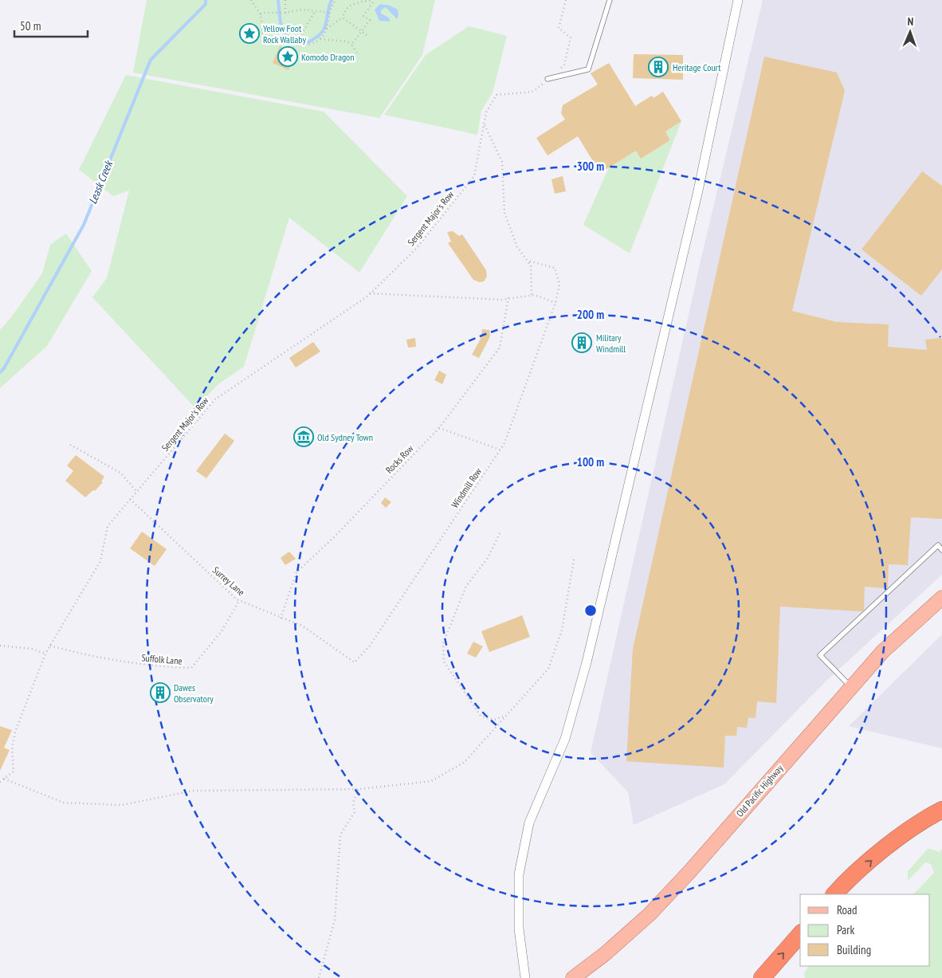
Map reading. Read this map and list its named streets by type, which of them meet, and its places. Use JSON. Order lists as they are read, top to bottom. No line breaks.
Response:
{"streets":{"main road":["Old Pacific Highway"],"path":["Sergent Major's Row","Rocks Row","Windmill Row","Surrey Lane","Suffolk Lane"]},"crossings":[["Sergent Major's Row","Surrey Lane"],["Sergent Major's Row","Suffolk Lane"],["Rocks Row","Surrey Lane"],["Windmill Row","Surrey Lane"],["Surrey Lane","Suffolk Lane"]],"water":["Leask Creek"],"places":{"place":["Yellow Foot Rock Wallaby","Komodo Dragon"],"building":["Heritage Court","Military Windmill","Dawes Observatory"],"museum":["Old Sydney Town"]},"legend":["Road","Park","Building"],"scale_bar":"50 m","north":"top","rings":["300 m","200 m","100 m"]}
